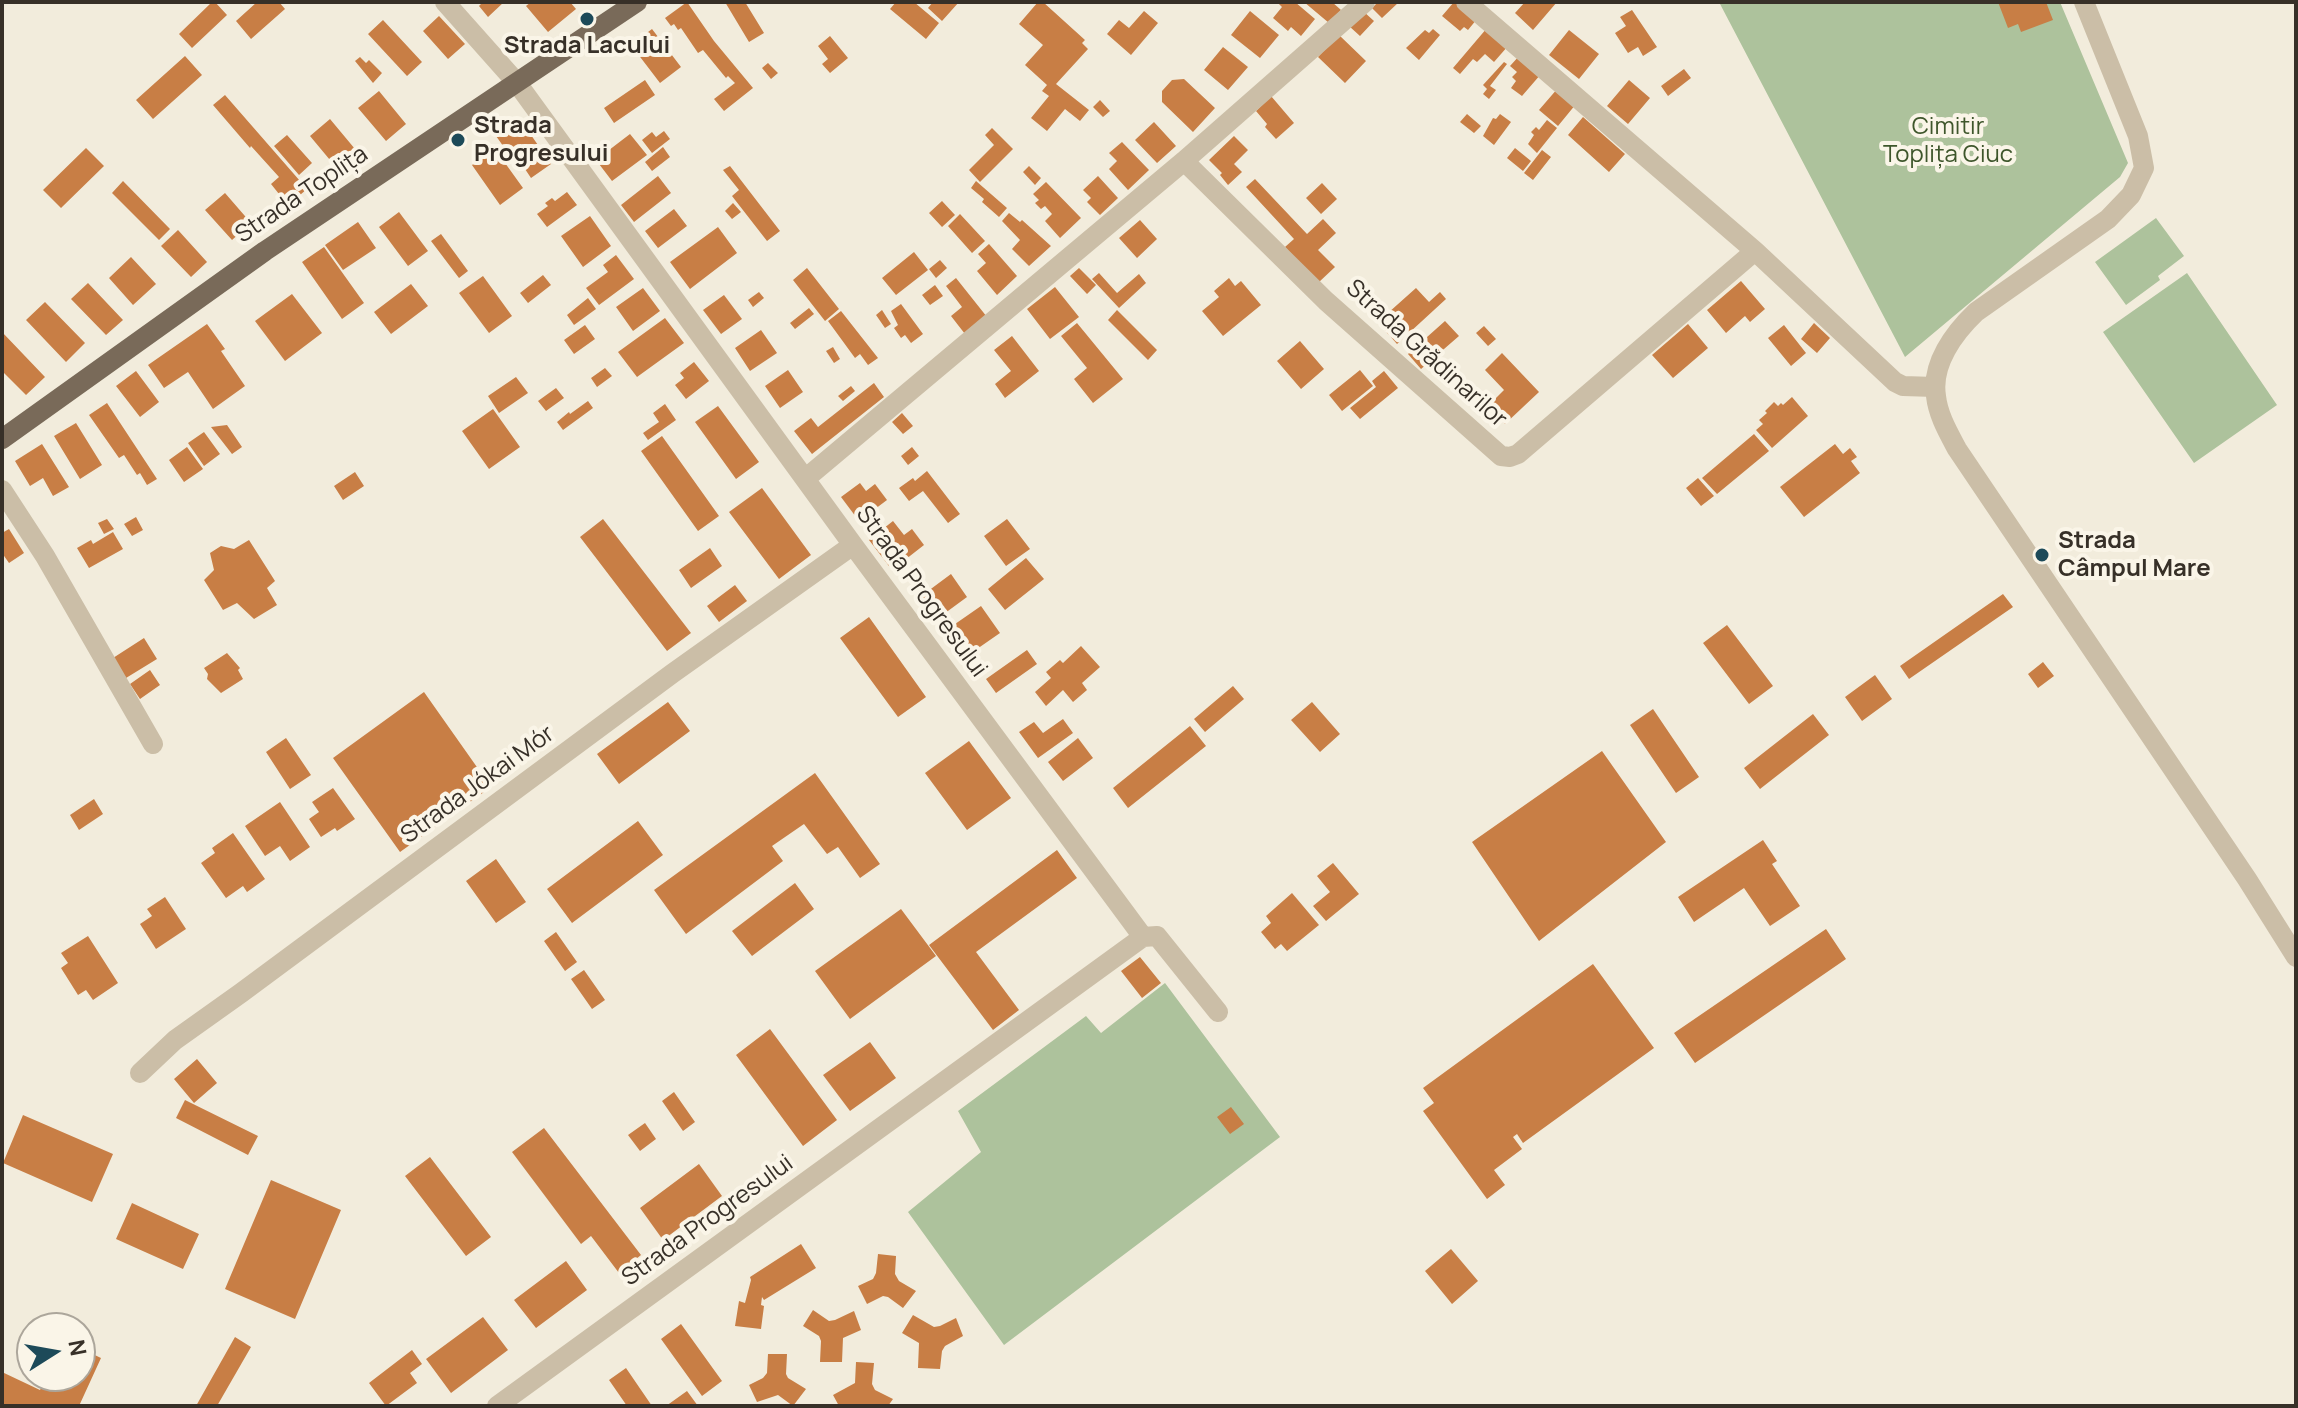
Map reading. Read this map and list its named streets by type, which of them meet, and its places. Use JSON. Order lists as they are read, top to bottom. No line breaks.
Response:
{"streets":{"main road":["Strada Toplița"],"street":["Strada Grădinarilor","Strada Progresului","Strada Jókai Mór"]},"crossings":[["Strada Toplița","Strada Progresului"],["Strada Progresului","Strada Jókai Mór"]],"parks":["Cimitir Toplița Ciuc"],"places":["Strada Lacului","Strada Progresului","Strada Câmpul Mare"],"north":"right"}
